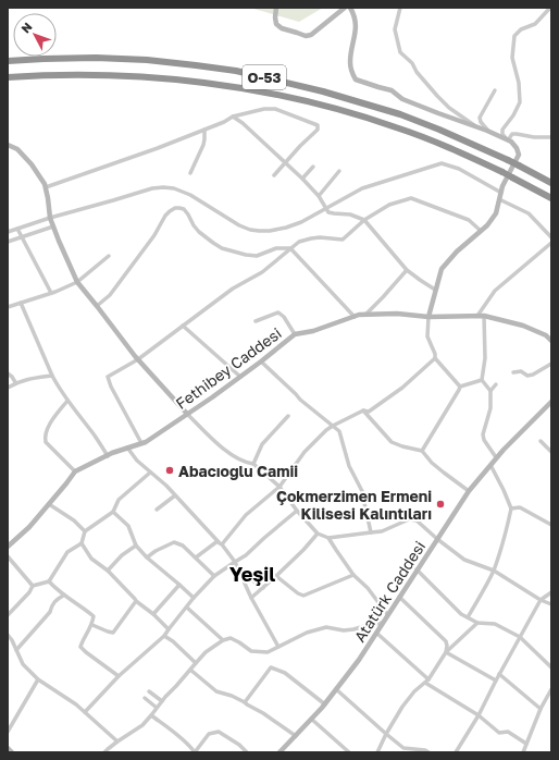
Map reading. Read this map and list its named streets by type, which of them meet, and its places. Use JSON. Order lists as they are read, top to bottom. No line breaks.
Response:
{"streets":{"highway":["O-53"],"street":["Fethibey Caddesi","Atatürk Caddesi"]},"districts":["Yeşil"],"places":["Abacıoğlu Camii","Çokmerzimen Ermeni Kilisesi Kalıntıları"],"north":"top left"}
